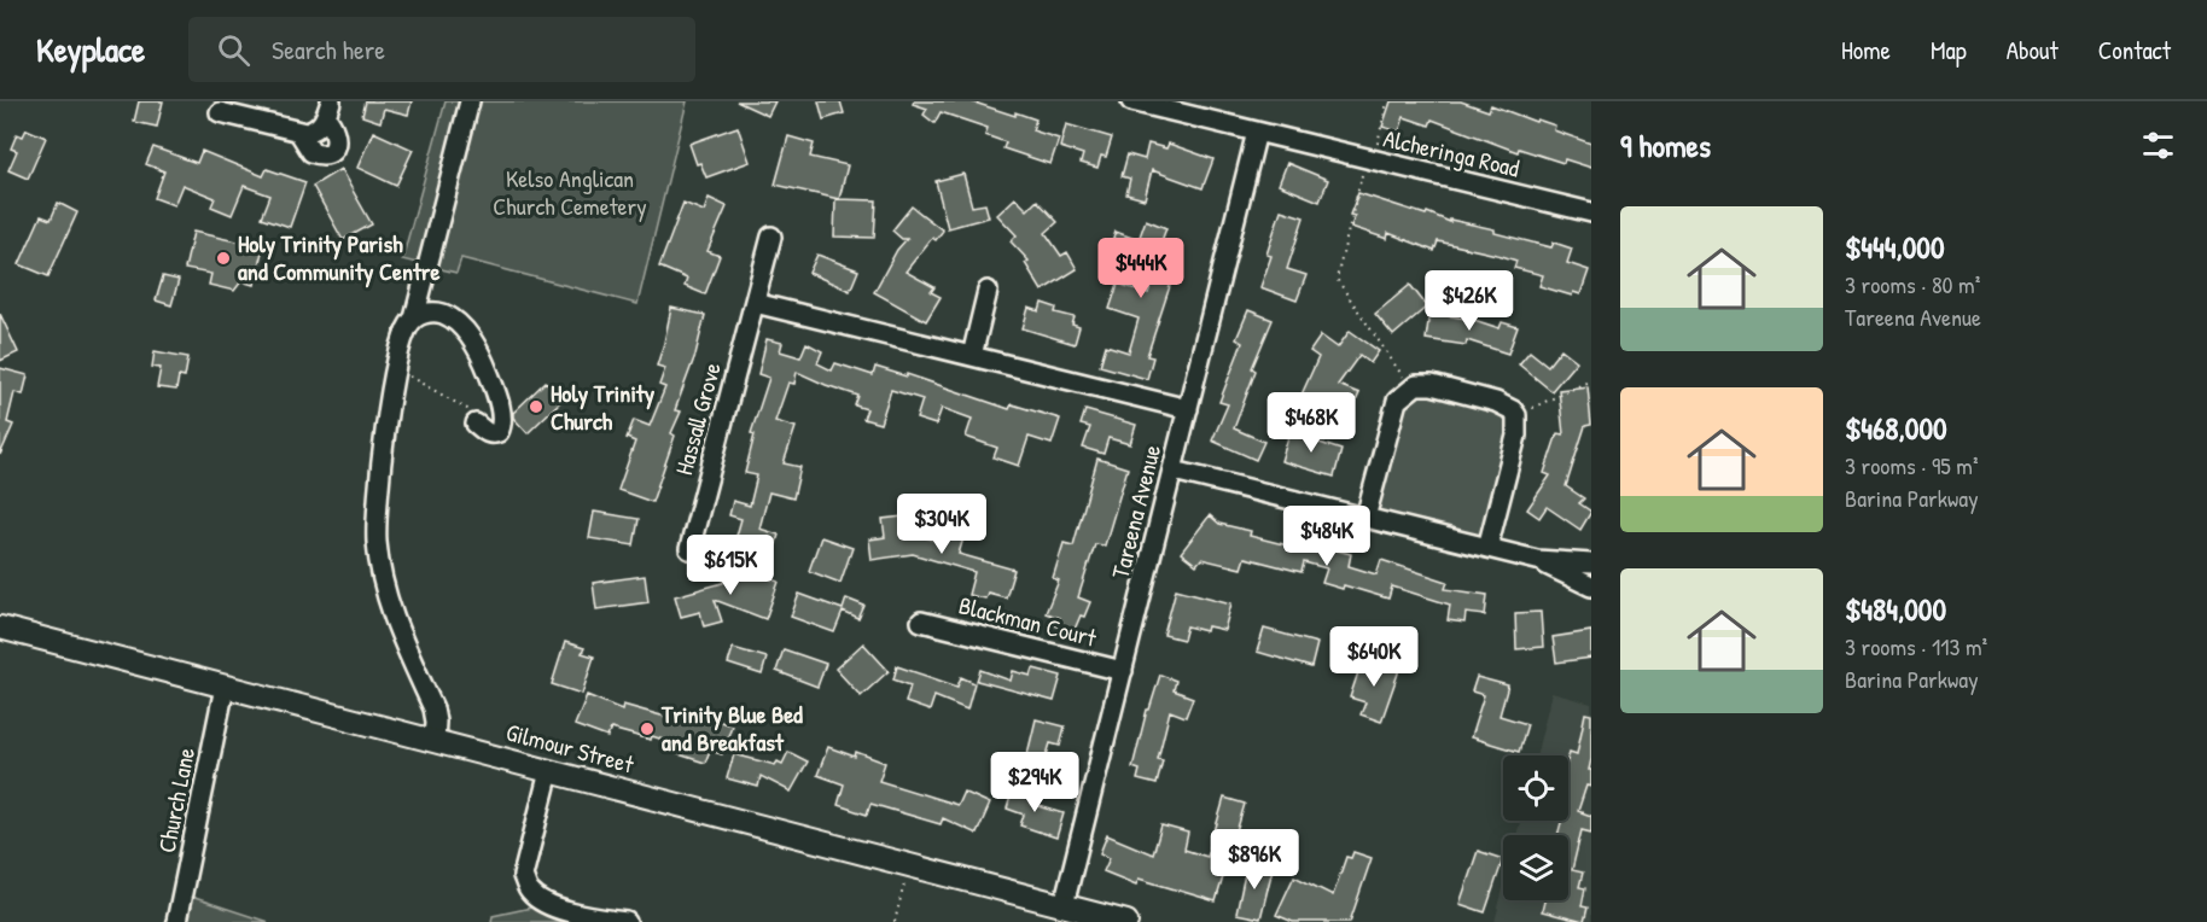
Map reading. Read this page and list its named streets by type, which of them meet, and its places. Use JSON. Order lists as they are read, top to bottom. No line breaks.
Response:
{"streets":{"main road":["Gilmour Street"],"street":["Alcheringa Road","Hassall Grove","Tareena Avenue","Blackman Court","Church Lane"]},"crossings":[["Alcheringa Road","Tareena Avenue"],["Tareena Avenue","Blackman Court"],["Tareena Avenue","Gilmour Street"],["Gilmour Street","Church Lane"]],"parks":["Kelso Anglican Church Cemetery"],"places":["Holy Trinity Parish and Community Centre","Holy Trinity Church","Trinity Blue Bed and Breakfast"],"page":{"header":"Keyplace","search":"Search here","nav":["Home","Map","About","Contact"],"heading":"9 homes","list":[{"name":"$444,000","note":"3 rooms · 80 m² · Tareena Avenue"},{"name":"$468,000","note":"3 rooms · 95 m² · Barina Parkway"},{"name":"$484,000","note":"3 rooms · 113 m² · Barina Parkway"}],"price":["$444K","$426K","$468K","$304K","$484K","$615K","$640K","$294K","$896K"]}}
